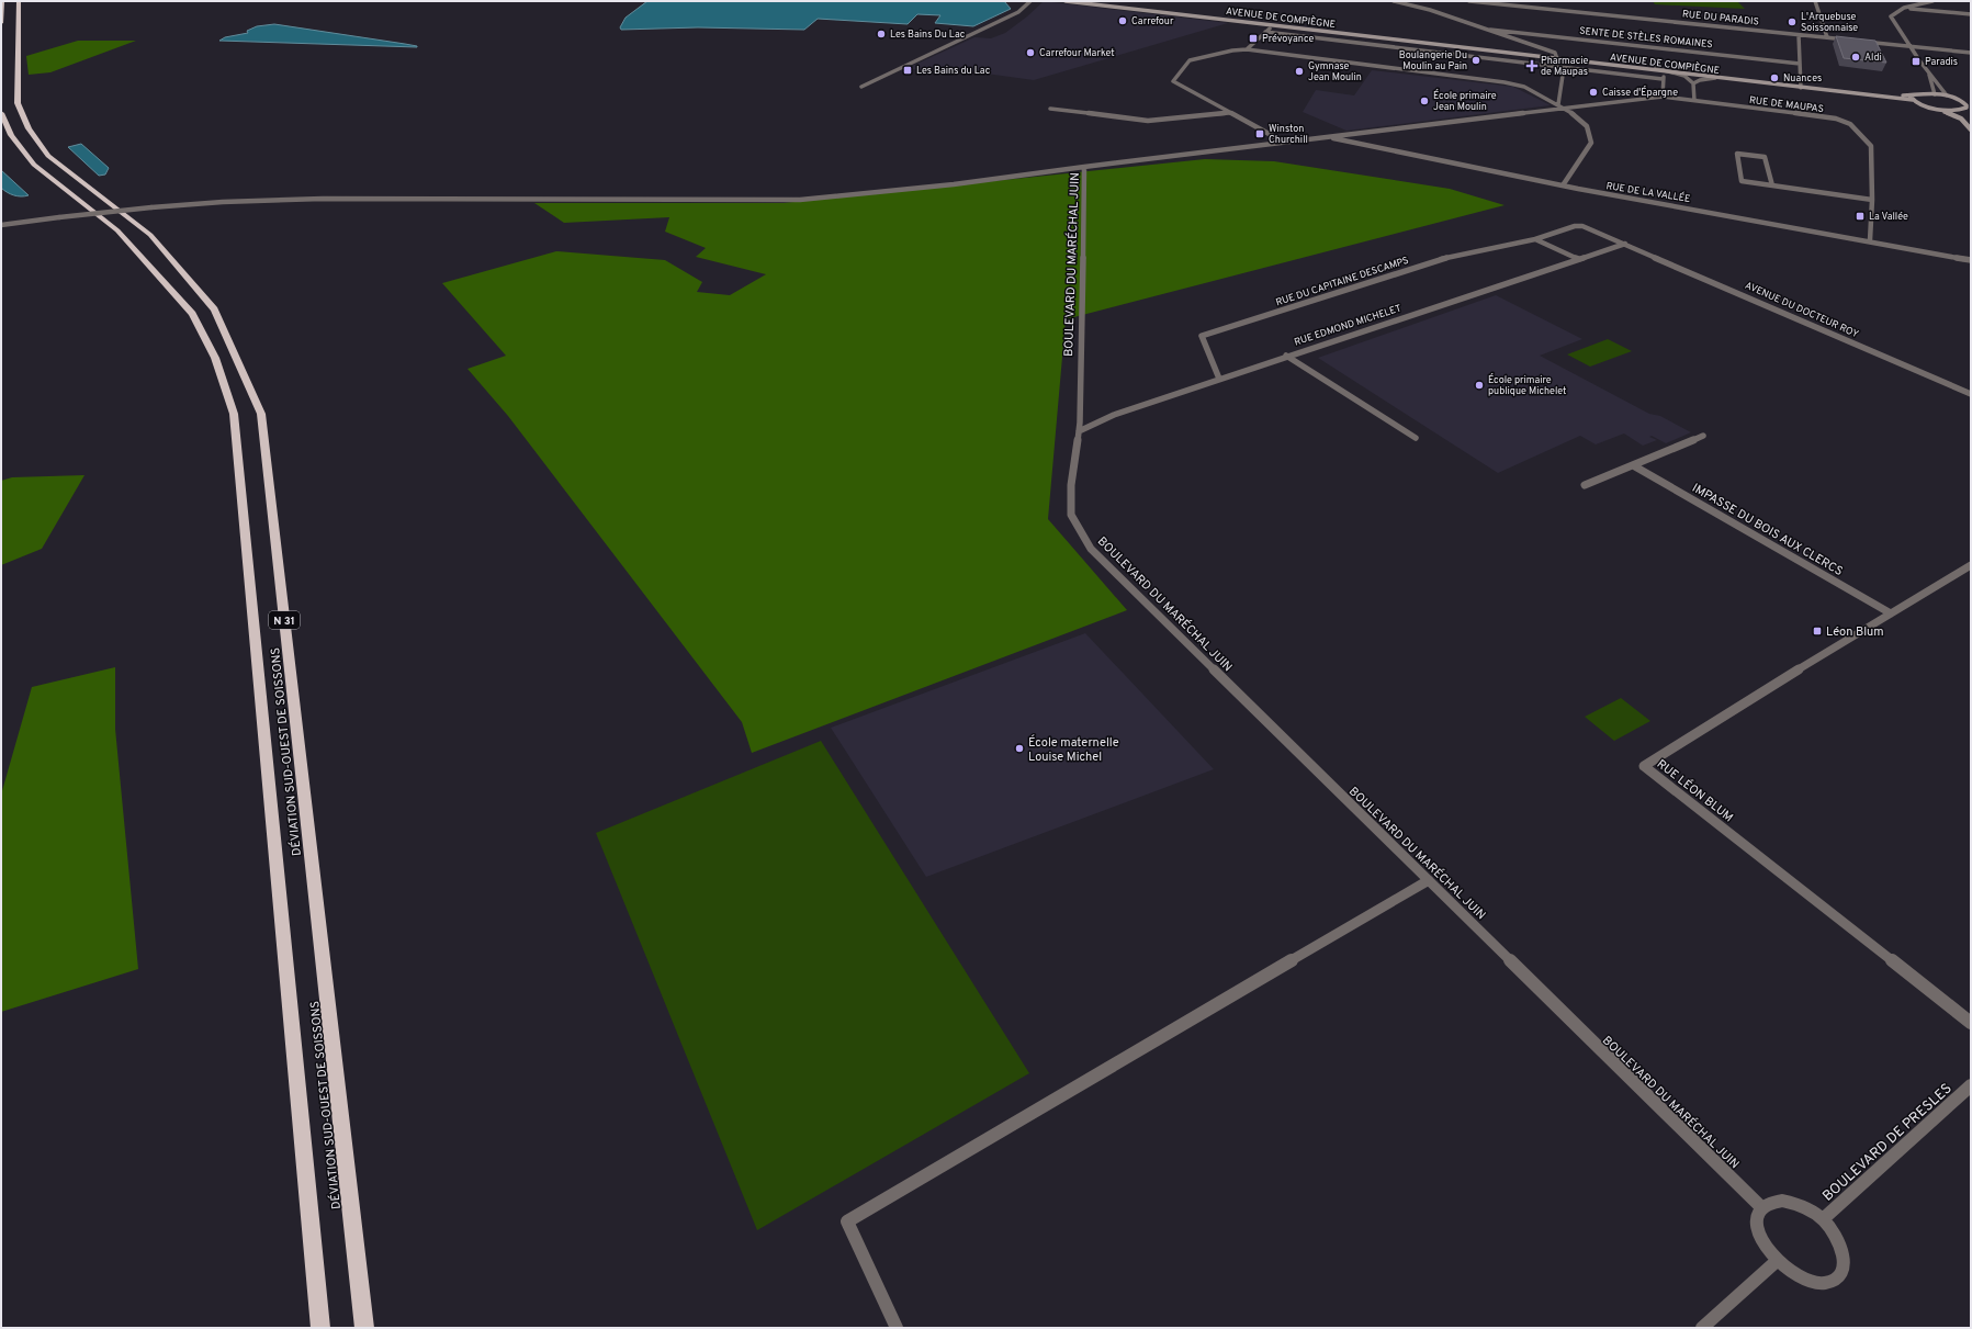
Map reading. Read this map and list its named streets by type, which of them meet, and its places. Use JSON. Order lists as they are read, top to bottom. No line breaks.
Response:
{"streets":{"highway":["N 31","DÉVIATION SUD-OUEST DE SOISSONS"],"main road":["AVENUE DE COMPIÈGNE"],"street":["RUE DU PARADIS","SENTE DE STÈLES ROMAINES","RUE DE MAUPAS","RUE DE LA VALLÉE","BOULEVARD DU MARÉCHAL JUIN","RUE DU CAPITAINE DESCAMPS","AVENUE DU DOCTEUR ROY","RUE EDMOND MICHELET","IMPASSE DU BOIS AUX CLERCS","RUE LÉON BLUM","BOULEVARD DE PRESLES"]},"crossings":[["RUE DE MAUPAS","RUE DE LA VALLÉE"],["RUE DE MAUPAS","BOULEVARD DU MARÉCHAL JUIN"],["RUE DE LA VALLÉE","BOULEVARD DU MARÉCHAL JUIN"],["BOULEVARD DU MARÉCHAL JUIN","RUE EDMOND MICHELET"],["BOULEVARD DU MARÉCHAL JUIN","BOULEVARD DE PRESLES"],["RUE DU CAPITAINE DESCAMPS","AVENUE DU DOCTEUR ROY"],["RUE DU CAPITAINE DESCAMPS","RUE EDMOND MICHELET"],["AVENUE DU DOCTEUR ROY","RUE EDMOND MICHELET"],["IMPASSE DU BOIS AUX CLERCS","RUE LÉON BLUM"]],"places":{"other":["Carrefour","L'Arquebuse Soissonnaise","Les Bains Du Lac","Carrefour Market","Aldi","Boulangerie Du Moulin au Pain","Gymnase Jean Moulin","Nuances","Caisse d'Épargne","École primaire Jean Moulin","École primaire publique Michelet","École maternelle Louise Michel"],"transit":["Prévoyance","Paradis","Les Bains du Lac","Winston Churchill","La Vallée","Léon Blum"],"health":["Pharmacie de Maupas"]}}
